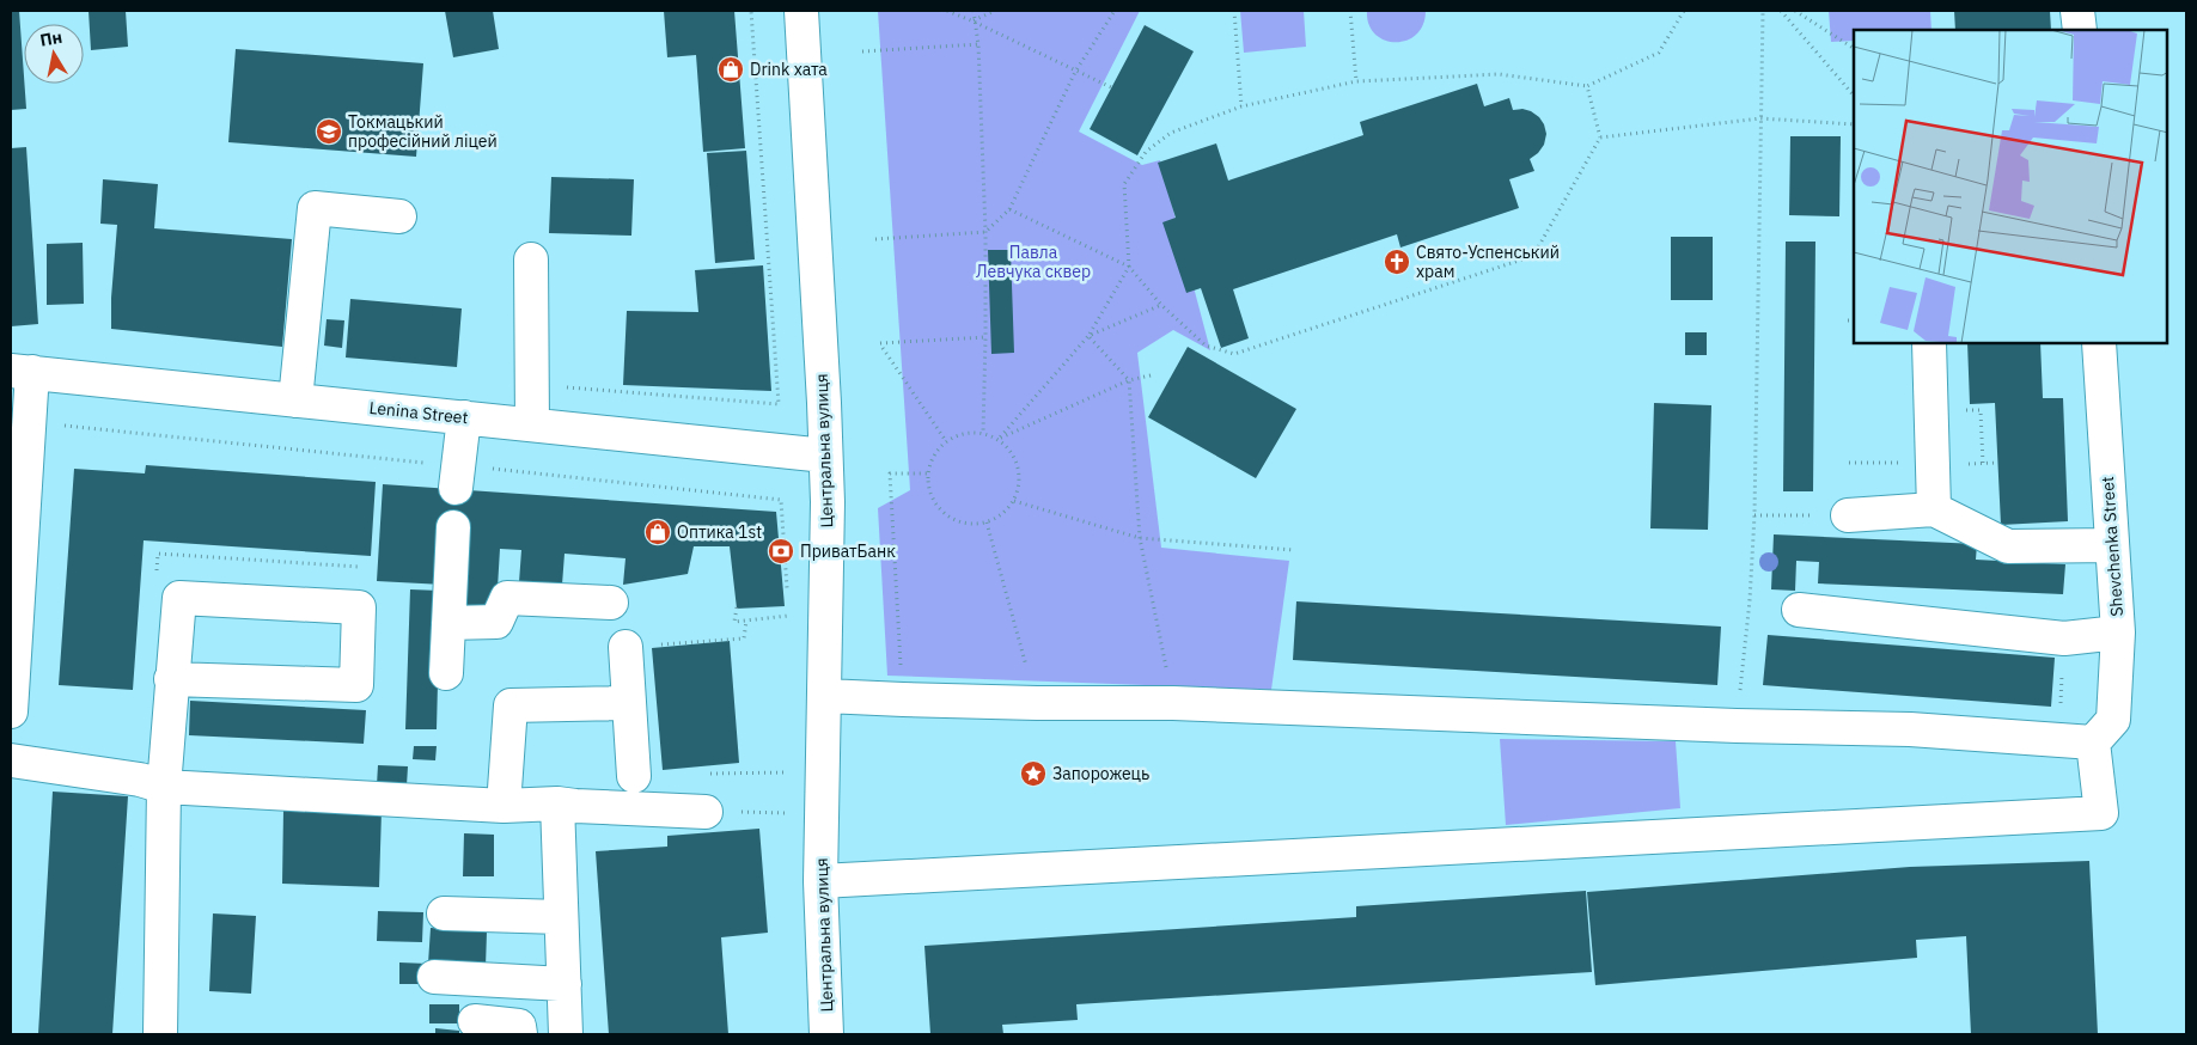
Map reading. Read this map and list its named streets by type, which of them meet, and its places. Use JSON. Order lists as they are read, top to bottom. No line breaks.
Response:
{"streets":{"street":["Lenina Street","Центральна вулиця","Shevchenka Street"]},"crossings":[["Lenina Street","Центральна вулиця"]],"parks":["Павла Левчука сквер"],"places":{"shop":["Drink хата","Оптика 1st"],"school or university":["Токмацький професійний ліцей"],"church":["Свято-Успенський храм"],"bank":["ПриватБанк"],"place":["Запорожець"]},"north":"top"}
